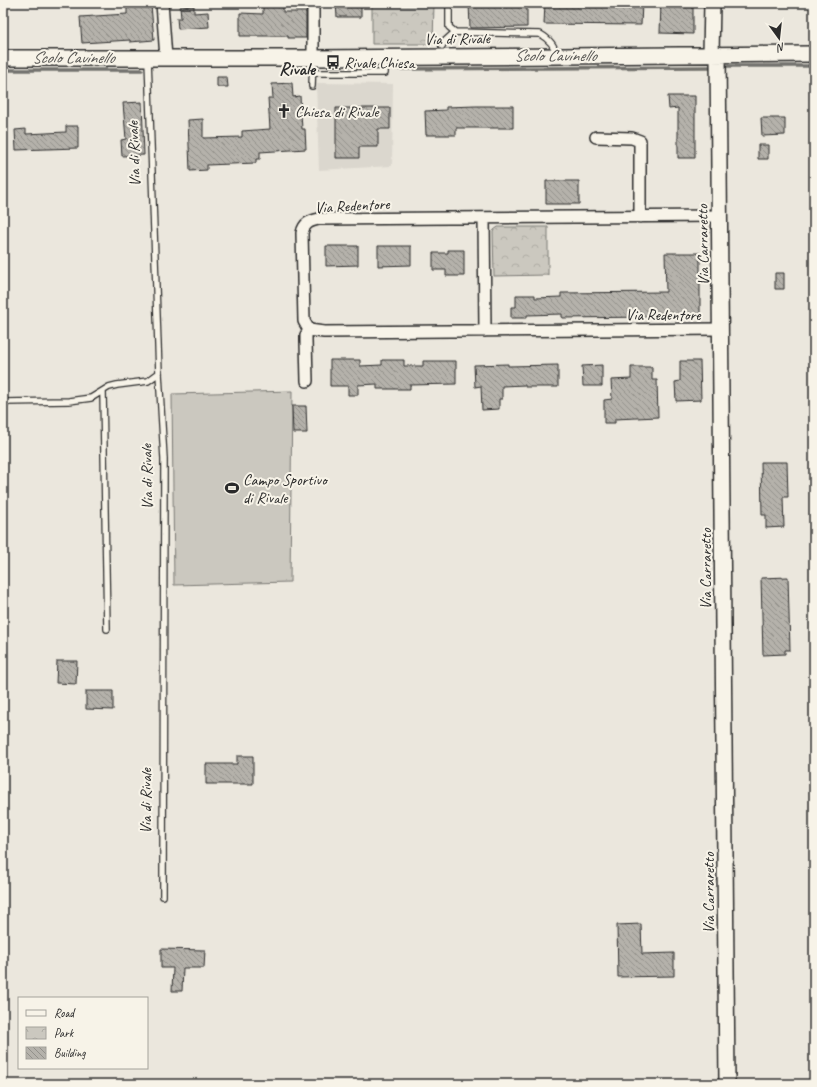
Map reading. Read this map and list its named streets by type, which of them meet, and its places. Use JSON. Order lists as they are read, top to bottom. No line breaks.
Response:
{"streets":{"street":["Via di Rivale","Via Redentore","Via Carraretto"]},"crossings":[["Via di Rivale","Via Carraretto"],["Via Redentore","Via Carraretto"]],"districts":["Rivale"],"water":["Scolo Cavinello"],"places":{"bus stop":["Rivale Chiesa"],"church":["Chiesa di Rivale"],"sports":["Campo Sportivo di Rivale"]},"legend":["Road","Park","Building"],"north":"bottom"}
